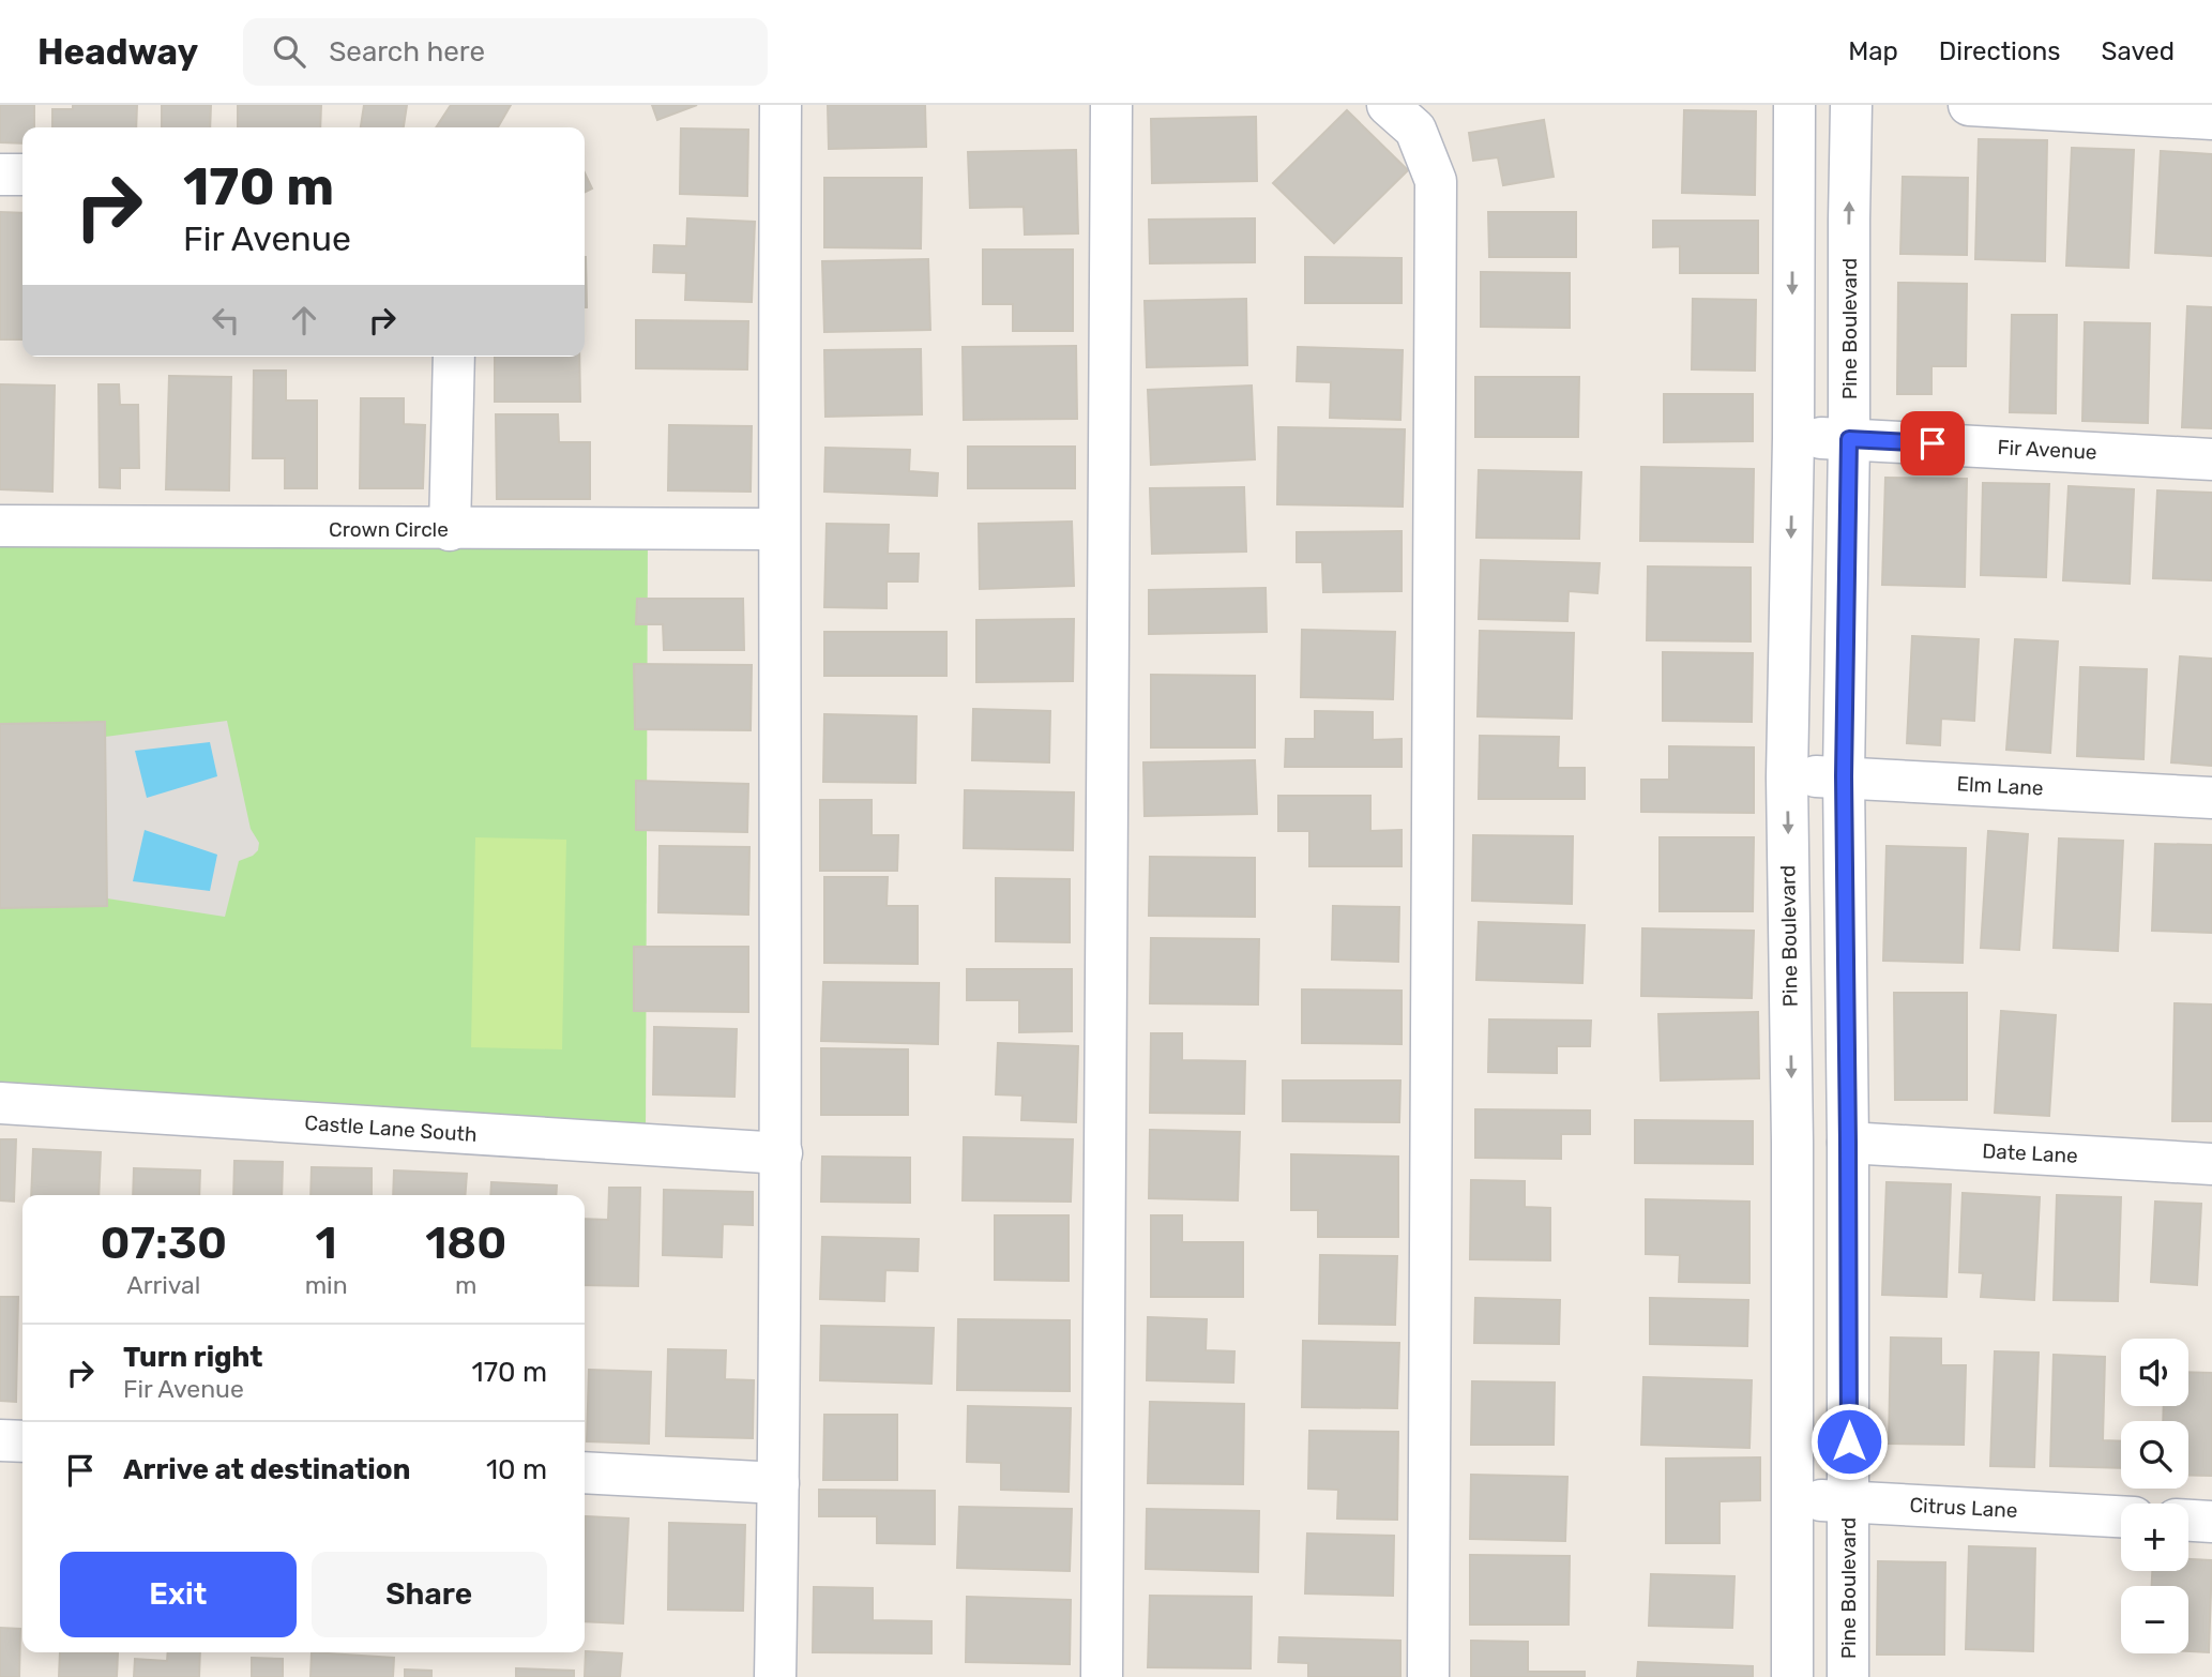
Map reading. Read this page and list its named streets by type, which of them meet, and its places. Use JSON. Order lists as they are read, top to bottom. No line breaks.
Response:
{"streets":{"street":["Pine Boulevard","Fir Avenue","Crown Circle","Elm Lane","Castle Lane South","Date Lane","Citrus Lane"]},"crossings":[["Pine Boulevard","Fir Avenue"],["Pine Boulevard","Elm Lane"],["Pine Boulevard","Date Lane"],["Pine Boulevard","Citrus Lane"]],"page":{"header":"Headway","search":"Search here","nav":["Map","Directions","Saved"],"turn":["170 m","Fir Avenue"],"eta":["07:30","Arrival","1","min","180","m"],"list":[{"name":"Turn right","note":"Fir Avenue","value":"170 m"},{"name":"Arrive at destination","value":"10 m"}],"map_buttons":["+","−"],"buttons":["Exit","Share"]}}
